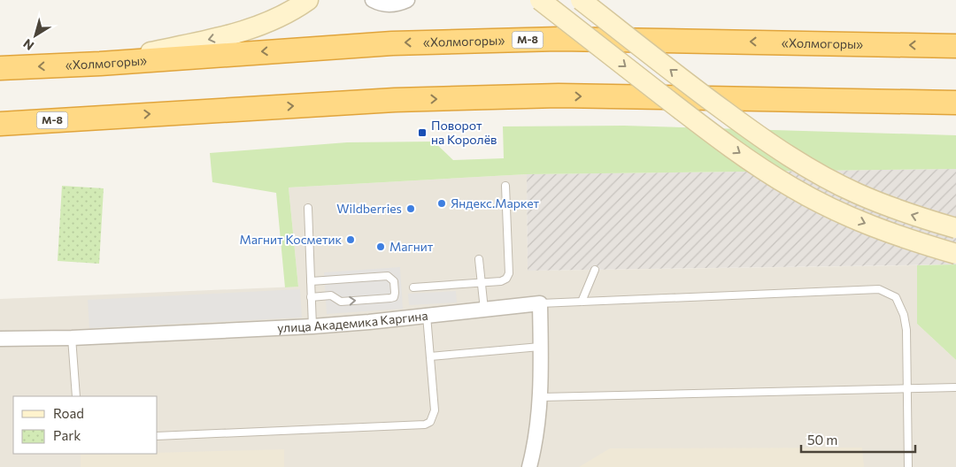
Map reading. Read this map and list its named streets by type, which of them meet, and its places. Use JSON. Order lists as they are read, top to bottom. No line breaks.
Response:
{"streets":{"highway":["М-8","«Холмогоры»"],"street":["улица Академика Каргина"]},"places":{"transit":["Поворот на Королёв"],"other":["Яндекс.Маркет","Wildberries","Магнит Косметик","Магнит"]},"legend":["Road","Park"],"scale_bar":"50 m","north":"bottom left"}
